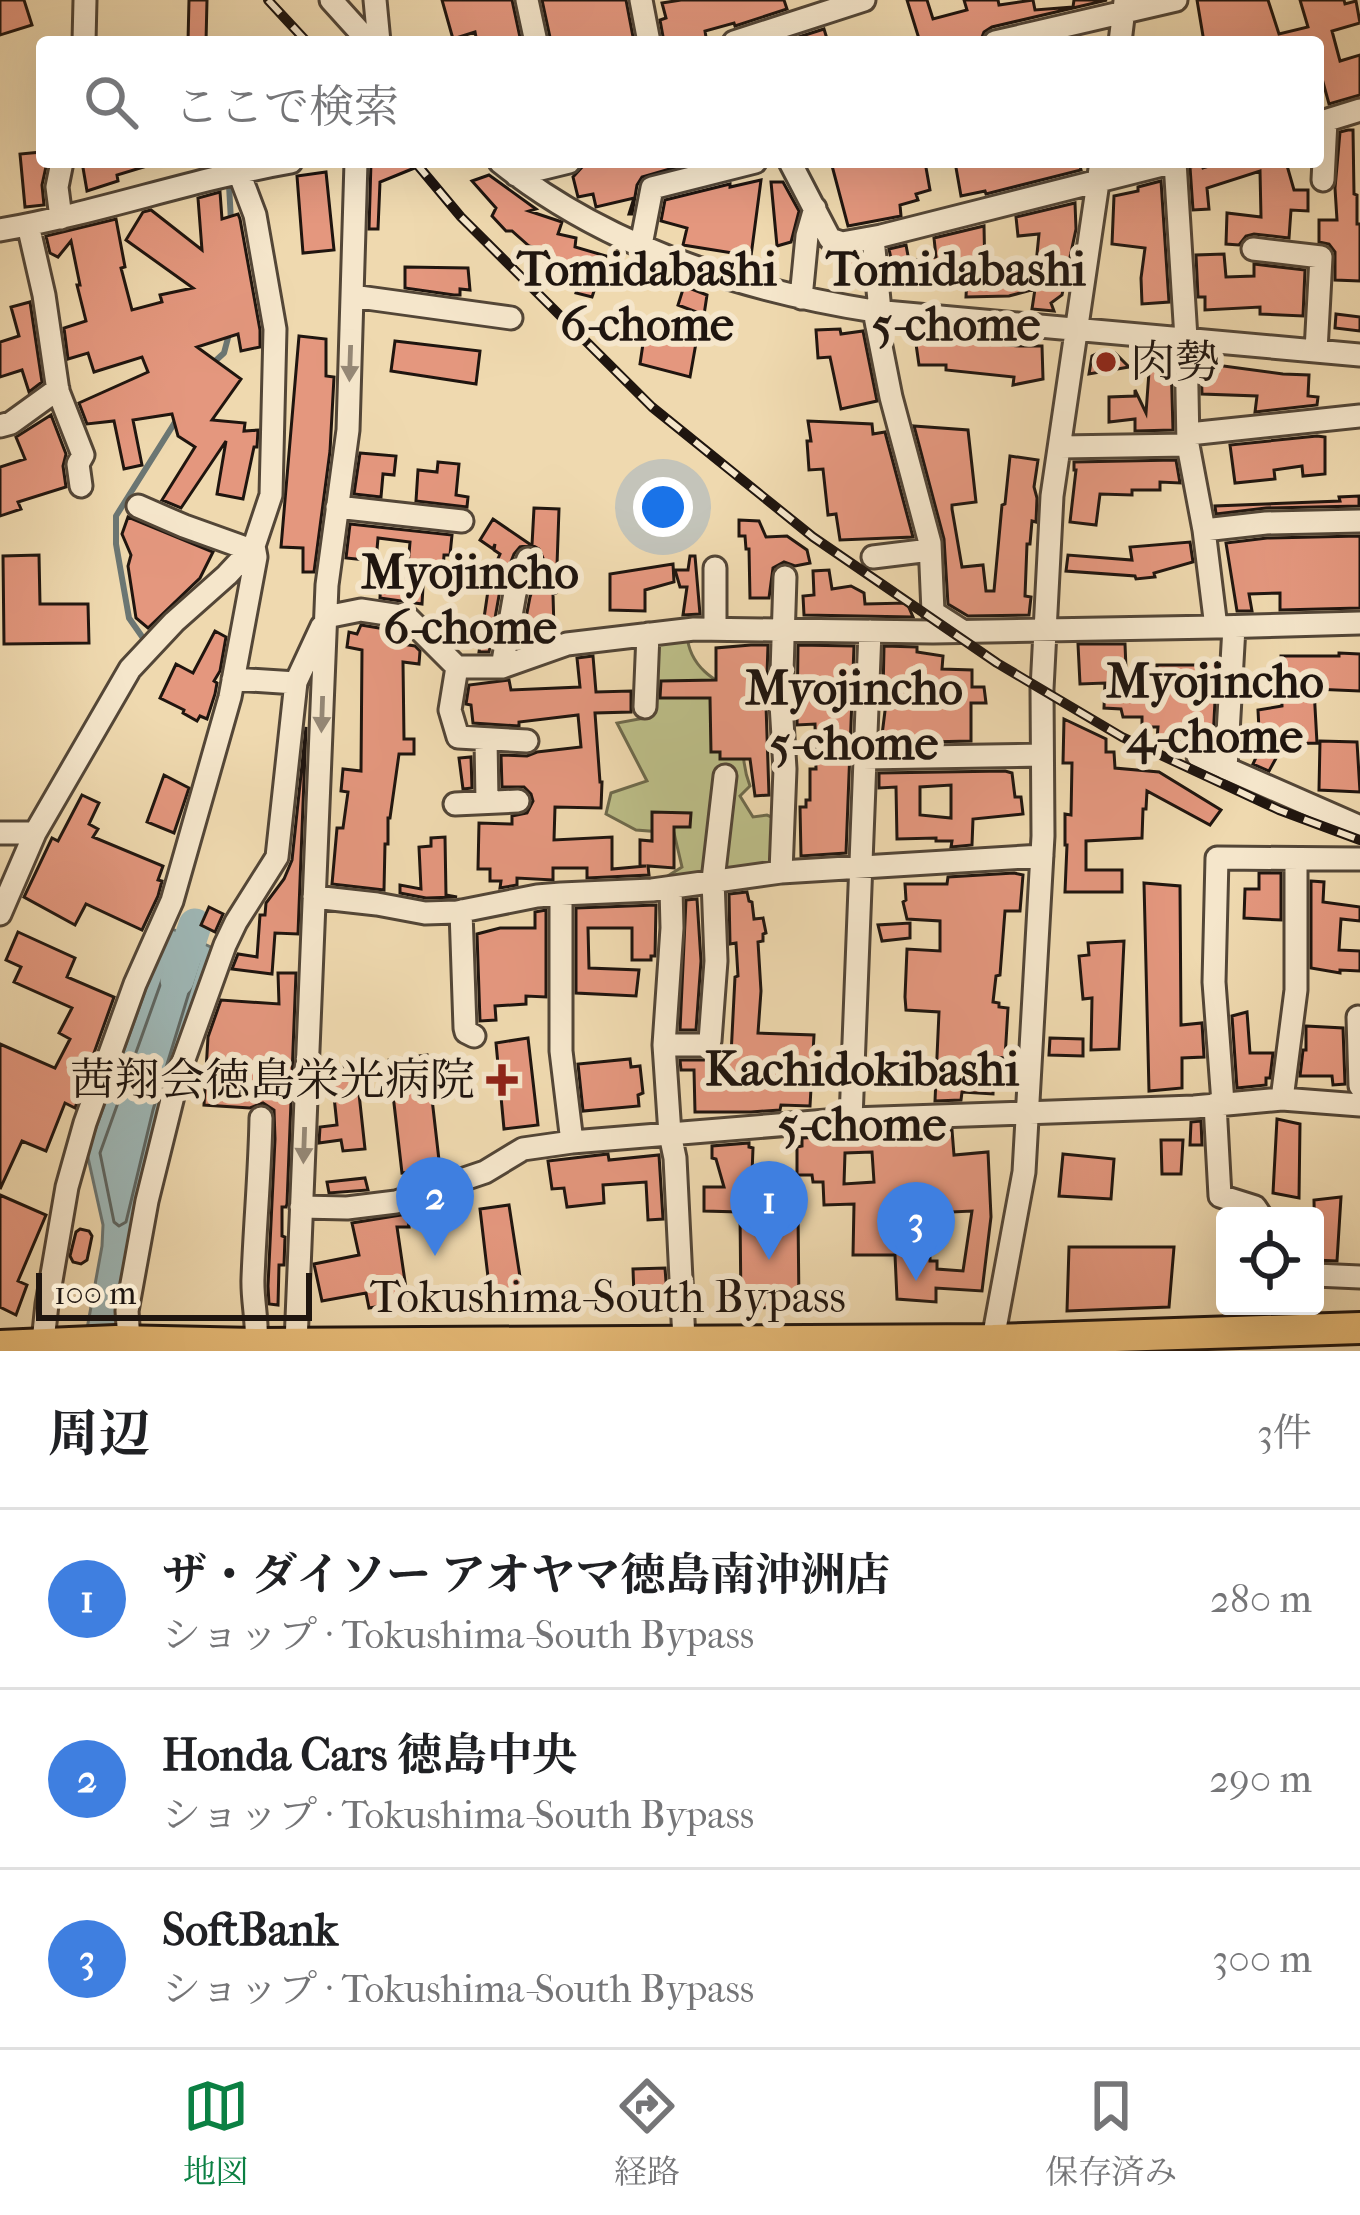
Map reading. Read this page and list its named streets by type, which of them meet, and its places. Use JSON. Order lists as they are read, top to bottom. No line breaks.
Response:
{"streets":{"highway":["Tokushima-South Bypass"]},"districts":["Tomidabashi 6-chome","Tomidabashi 5-chome","Myojincho 6-chome","Myojincho 4-chome","Myojincho 5-chome","Kachidokibashi 5-chome"],"places":{"other":["肉勢"],"health":["茜翔会徳島栄光病院"]},"scale_bar":"100 m","page":{"search":"ここで検索","pins":["2","1","3"],"scale":"100 m","heading":["周辺","3件"],"list":[{"mark":"1","name":"ザ・ダイソー アオヤマ徳島南沖洲店","note":"ショップ · Tokushima-South Bypass","value":"280 m"},{"mark":"2","name":"Honda Cars 徳島中央","note":"ショップ · Tokushima-South Bypass","value":"290 m"},{"mark":"3","name":"SoftBank","note":"ショップ · Tokushima-South Bypass","value":"300 m"}],"nav":["地図","経路","保存済み"]}}
